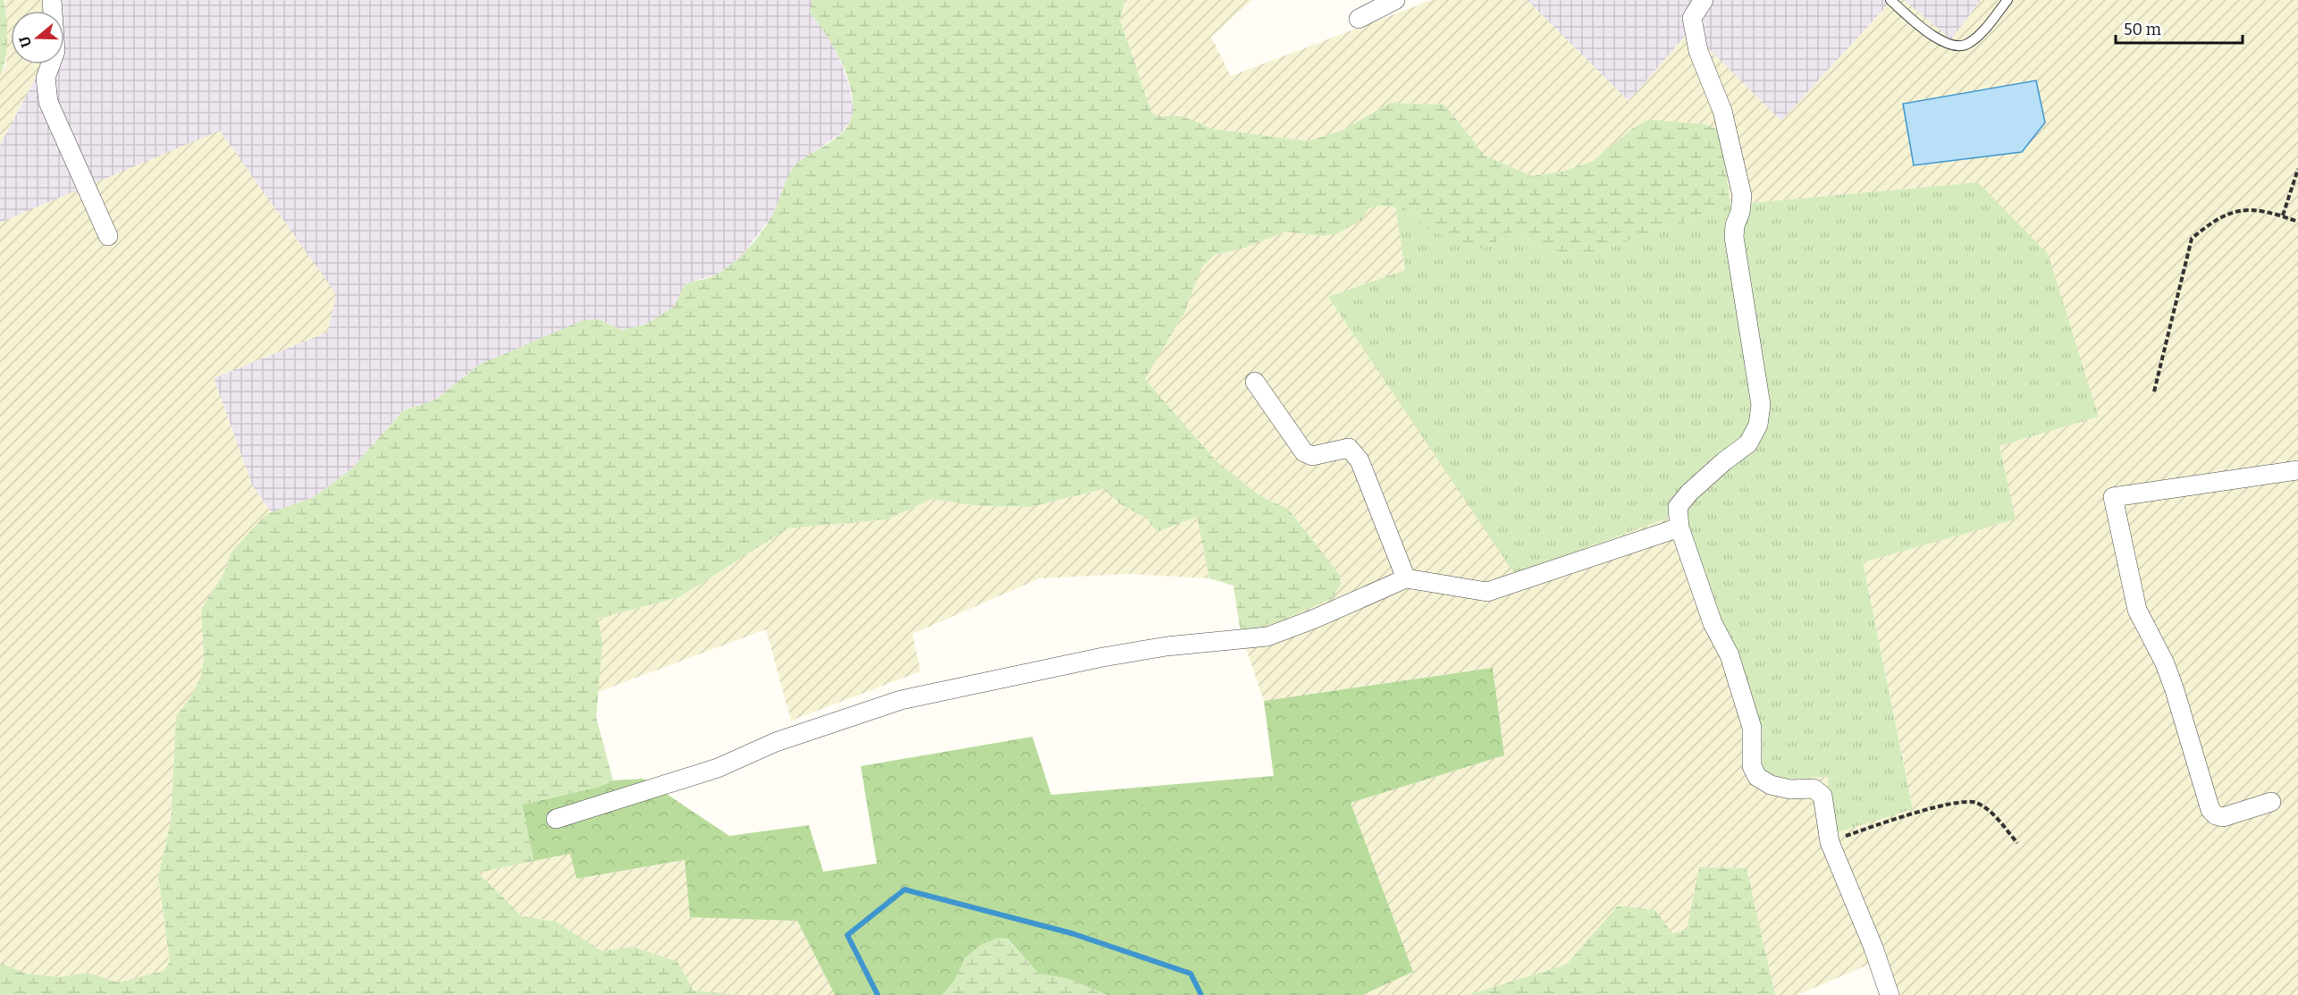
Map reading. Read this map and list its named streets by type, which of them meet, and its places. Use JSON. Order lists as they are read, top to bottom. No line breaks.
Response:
{"scale_bar":"50 m","north":"left"}
